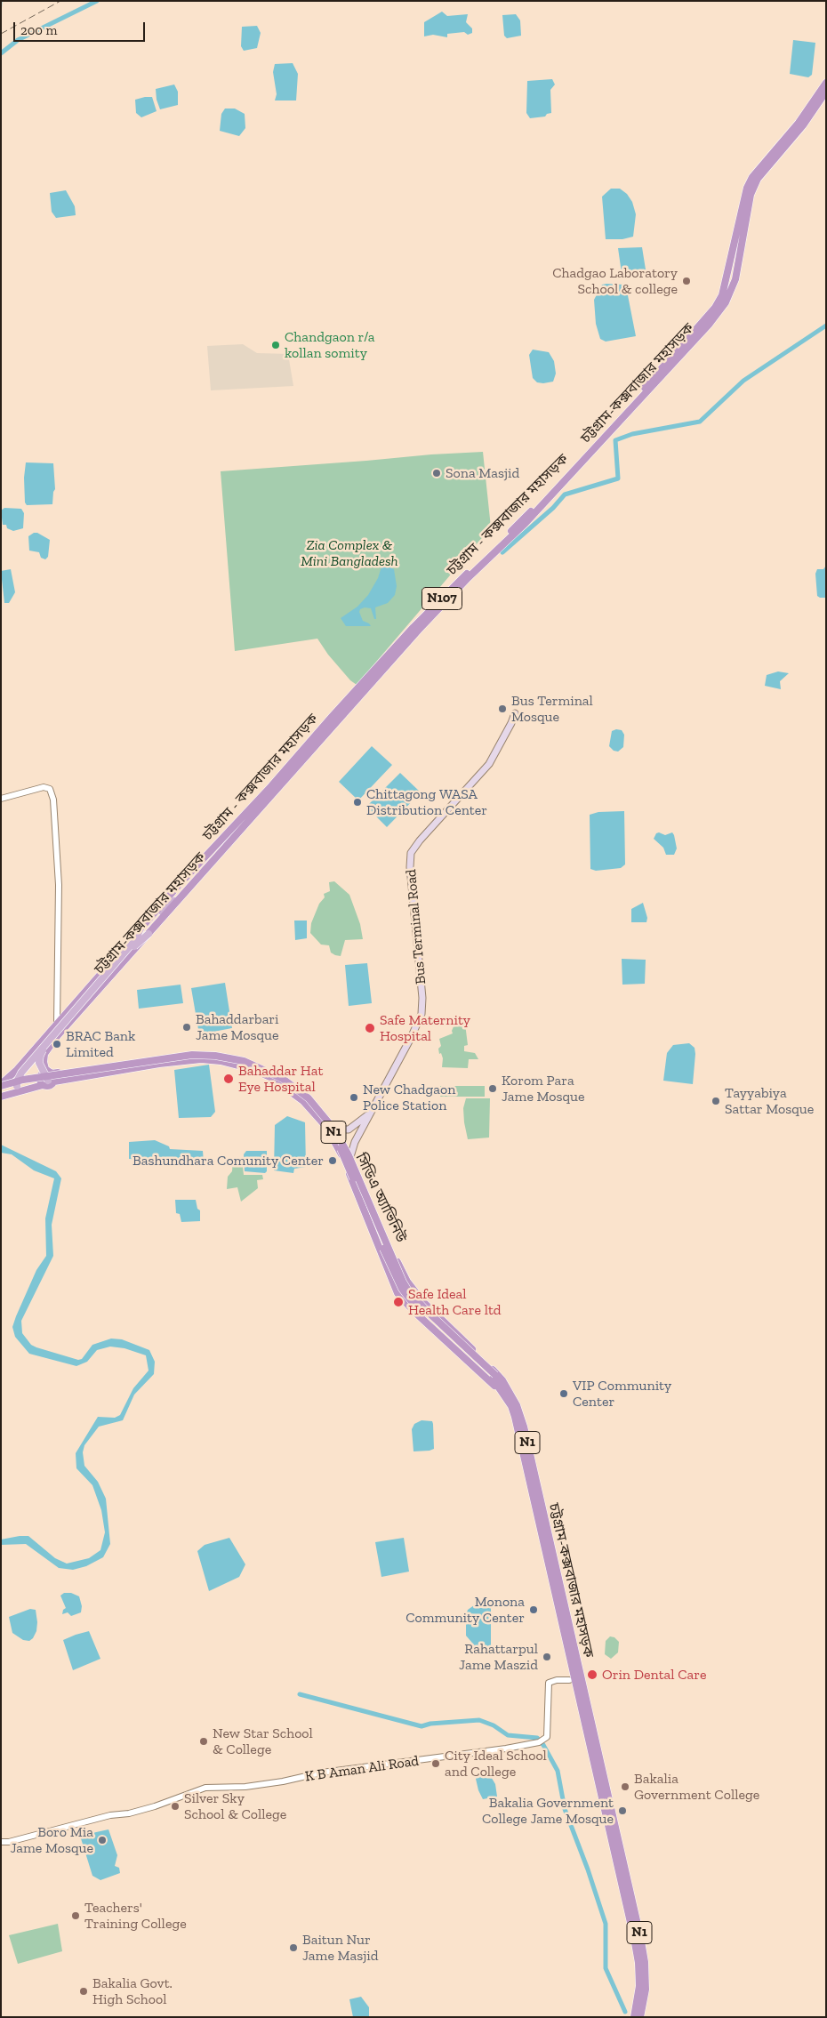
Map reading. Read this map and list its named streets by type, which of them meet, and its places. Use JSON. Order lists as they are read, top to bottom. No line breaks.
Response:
{"streets":{"highway":["চট্টগ্রাম-কক্সবাজার মহাসড়ক","চট্টগ্রাম - কক্সবাজার মহাসড়ক","N107","N1","সিডিএ অ্যাভিনিউ"],"main road":["Bus Terminal Road"],"street":["K B Aman Ali Road"]},"crossings":[["চট্টগ্রাম-কক্সবাজার মহাসড়ক","N1"],["চট্টগ্রাম-কক্সবাজার মহাসড়ক","সিডিএ অ্যাভিনিউ"],["চট্টগ্রাম - কক্সবাজার মহাসড়ক","N1"],["চট্টগ্রাম - কক্সবাজার মহাসড়ক","সিডিএ অ্যাভিনিউ"],["Bus Terminal Road","সিডিএ অ্যাভিনিউ"],["N1","সিডিএ অ্যাভিনিউ"]],"parks":["Zia Complex & Mini Bangladesh"],"places":["Chadgao Laboratory School & college","Chandgaon r/a kollan somity","Sona Masjid","Bus Terminal Mosque","Chittagong WASA Distribution Center","Bahaddarbari Jame Mosque","Safe Maternity Hospital","BRAC Bank Limited","Bahaddar Hat Eye Hospital","Korom Para Jame Mosque","New Chadgaon Police Station","Tayyabiya Sattar Mosque","Bashundhara Comunity Center","Safe Ideal Health Care ltd","VIP Community Center","Monona Community Center","Rahattarpul Jame Maszid","Orin Dental Care","New Star School & College","City Ideal School and College","Bakalia Government College","Silver Sky School & College","Bakalia Government College Jame Mosque","Boro Mia Jame Mosque","Teachers' Training College","Baitun Nur Jame Masjid","Bakalia Govt. High School"],"scale_bar":"200 m"}
